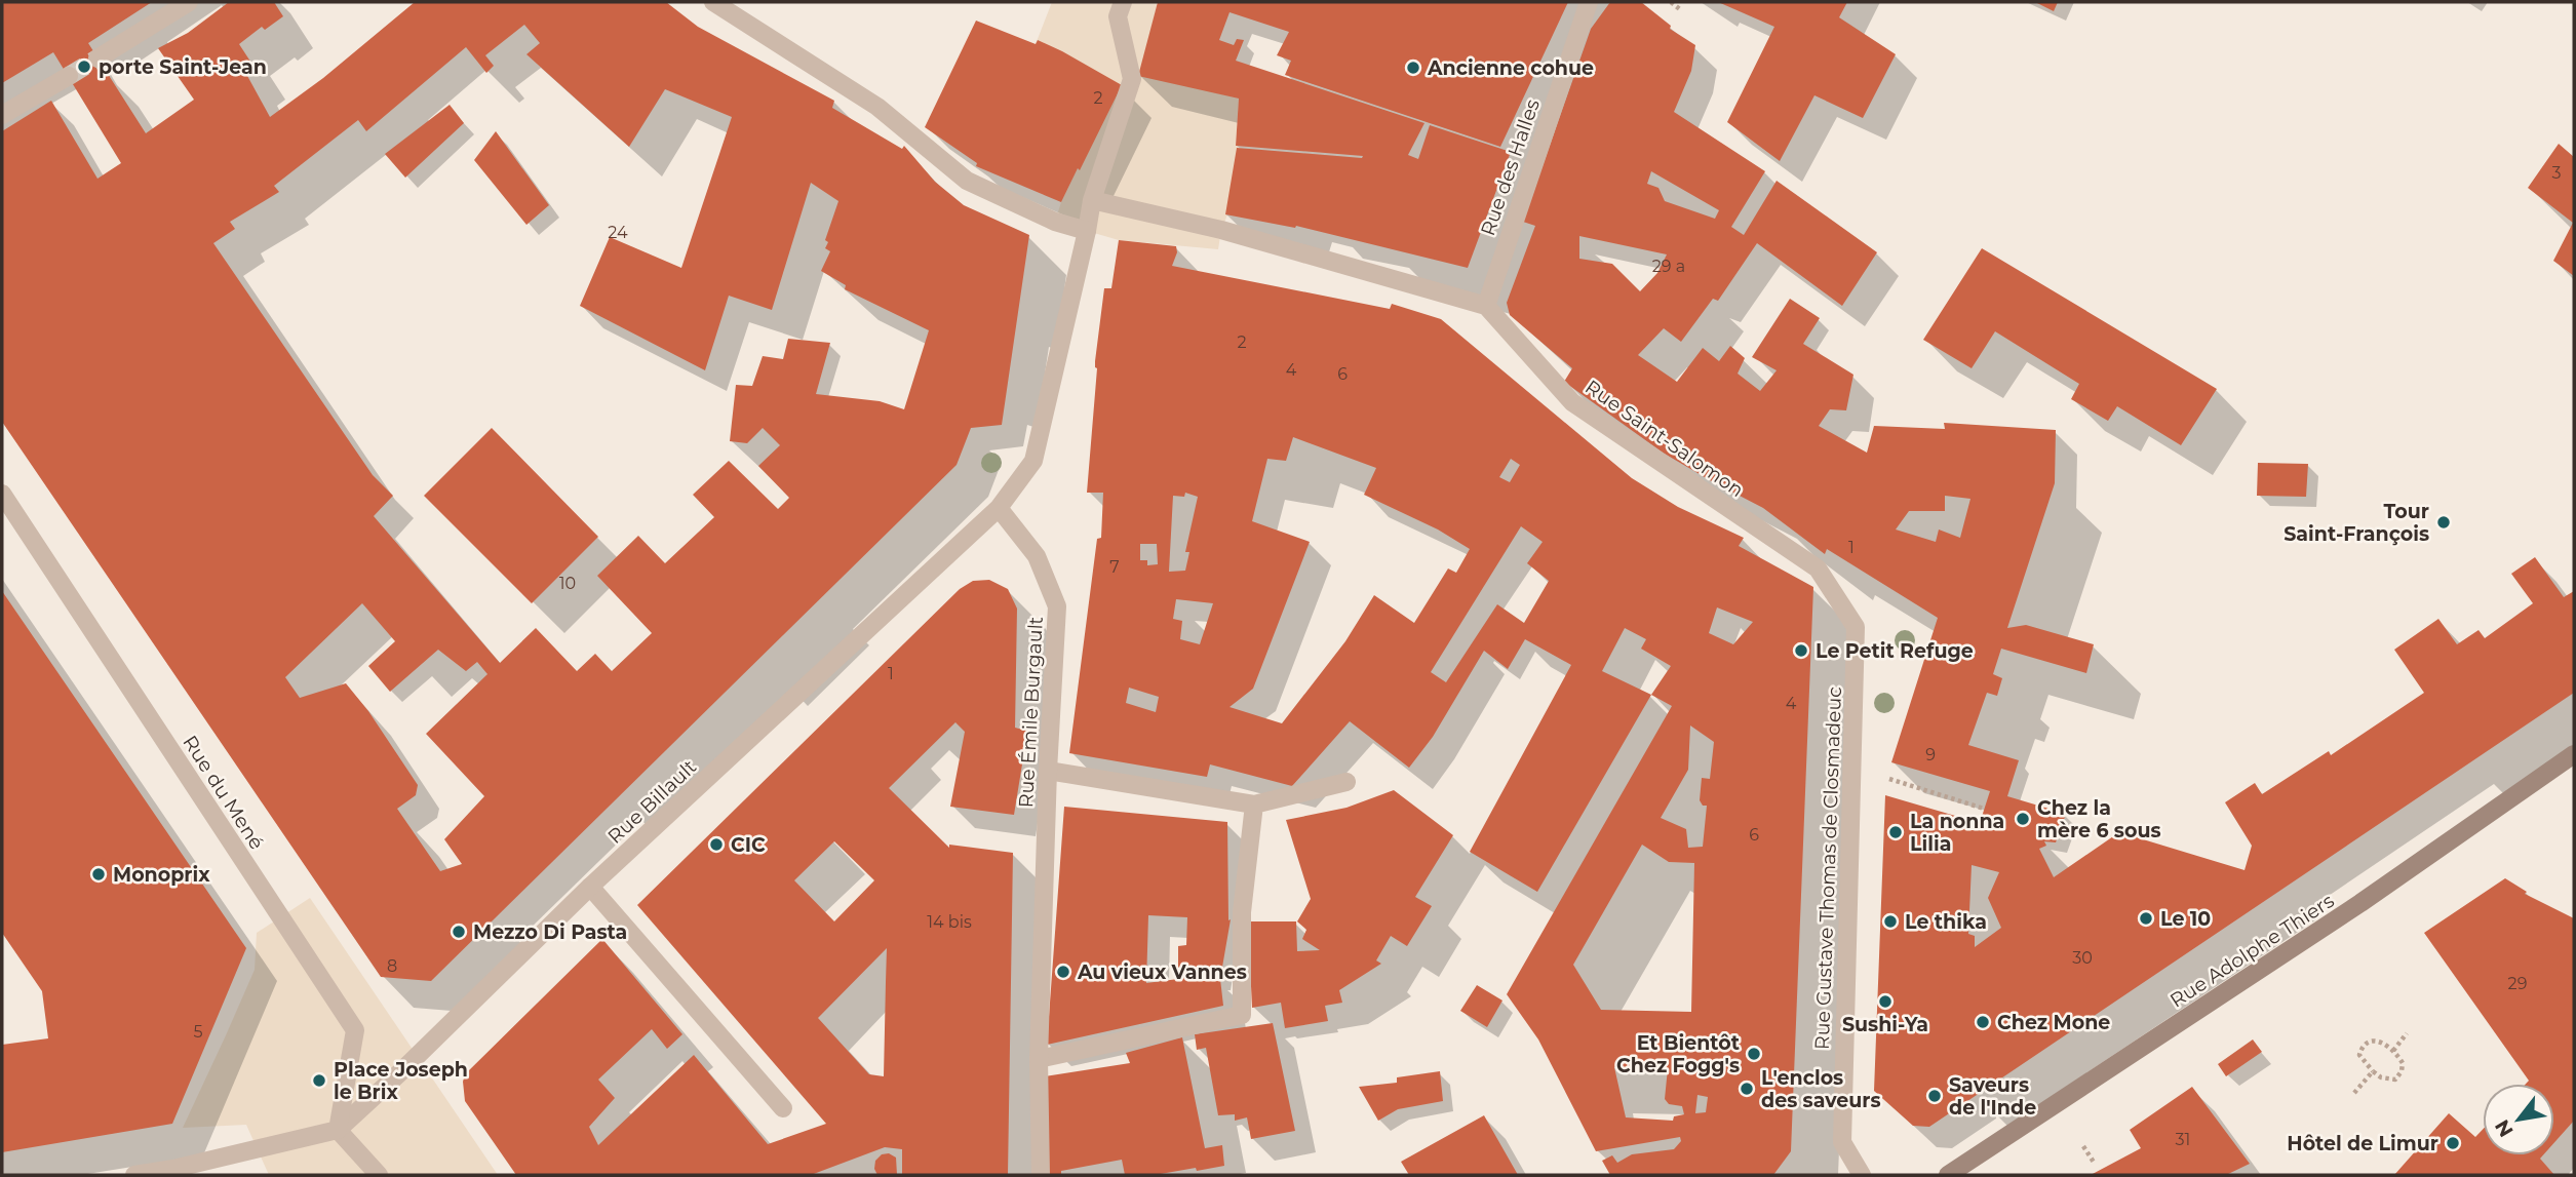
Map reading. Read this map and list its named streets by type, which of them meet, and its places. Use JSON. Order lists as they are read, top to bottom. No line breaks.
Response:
{"streets":{"main road":["Rue Adolphe Thiers"],"street":["Rue des Halles","Rue Saint-Salomon","Rue Émile Burgault","Rue du Mené","Rue Billault","Rue Gustave Thomas de Closmadeuc"]},"crossings":[["Rue des Halles","Rue Saint-Salomon"],["Rue Saint-Salomon","Rue Gustave Thomas de Closmadeuc"],["Rue Émile Burgault","Rue Billault"],["Rue du Mené","Rue Billault"]],"places":["porte Saint-Jean","Ancienne cohue","Tour Saint-François","Le Petit Refuge","Chez la mère 6 sous","La nonna Lilia","CIC","Monoprix","Le 10","Le thika","Mezzo Di Pasta","Au vieux Vannes","Sushi-Ya","Chez Mone","Et Bientôt Chez Fogg's","Place Joseph le Brix","L'enclos des saveurs","Saveurs de l'Inde","Hôtel de Limur"],"house_numbers":["2","3","24","29 a","2","4","6","1","7","10","1","4","9","6","14 bis","30","8","29","5","31"],"north":"bottom left"}
